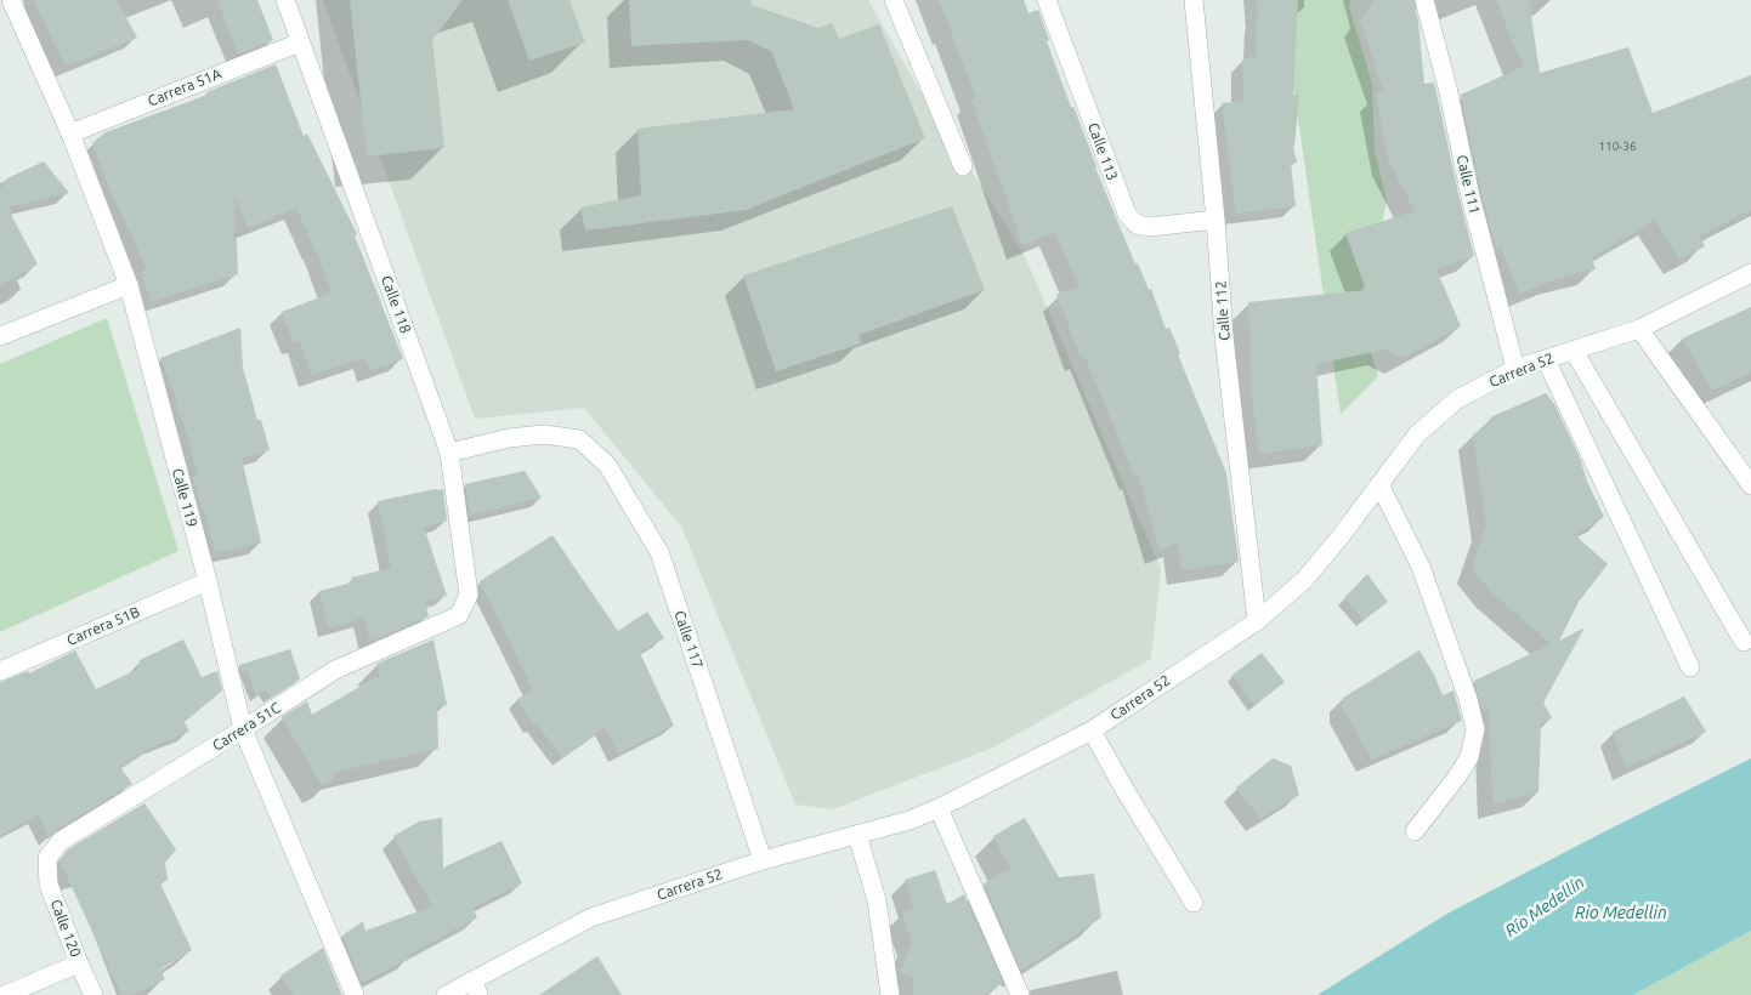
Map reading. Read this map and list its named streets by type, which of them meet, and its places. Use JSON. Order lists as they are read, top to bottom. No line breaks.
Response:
{"streets":{"street":["Carrera 51A","Calle 113","Calle 111","Calle 118","Calle 112","Carrera 52","Calle 119","Carrera 51B","Calle 117","Carrera 51C","Calle 120"]},"crossings":[["Carrera 51A","Calle 118"],["Carrera 51A","Calle 119"],["Calle 113","Calle 112"],["Calle 111","Carrera 52"],["Calle 118","Calle 117"],["Calle 118","Carrera 51C"],["Calle 112","Carrera 52"],["Carrera 52","Calle 117"],["Calle 119","Carrera 51B"],["Calle 119","Carrera 51C"],["Carrera 51C","Calle 120"]],"water":["Río Medellín","Rio Medellin"],"house_numbers":["110-36"]}
